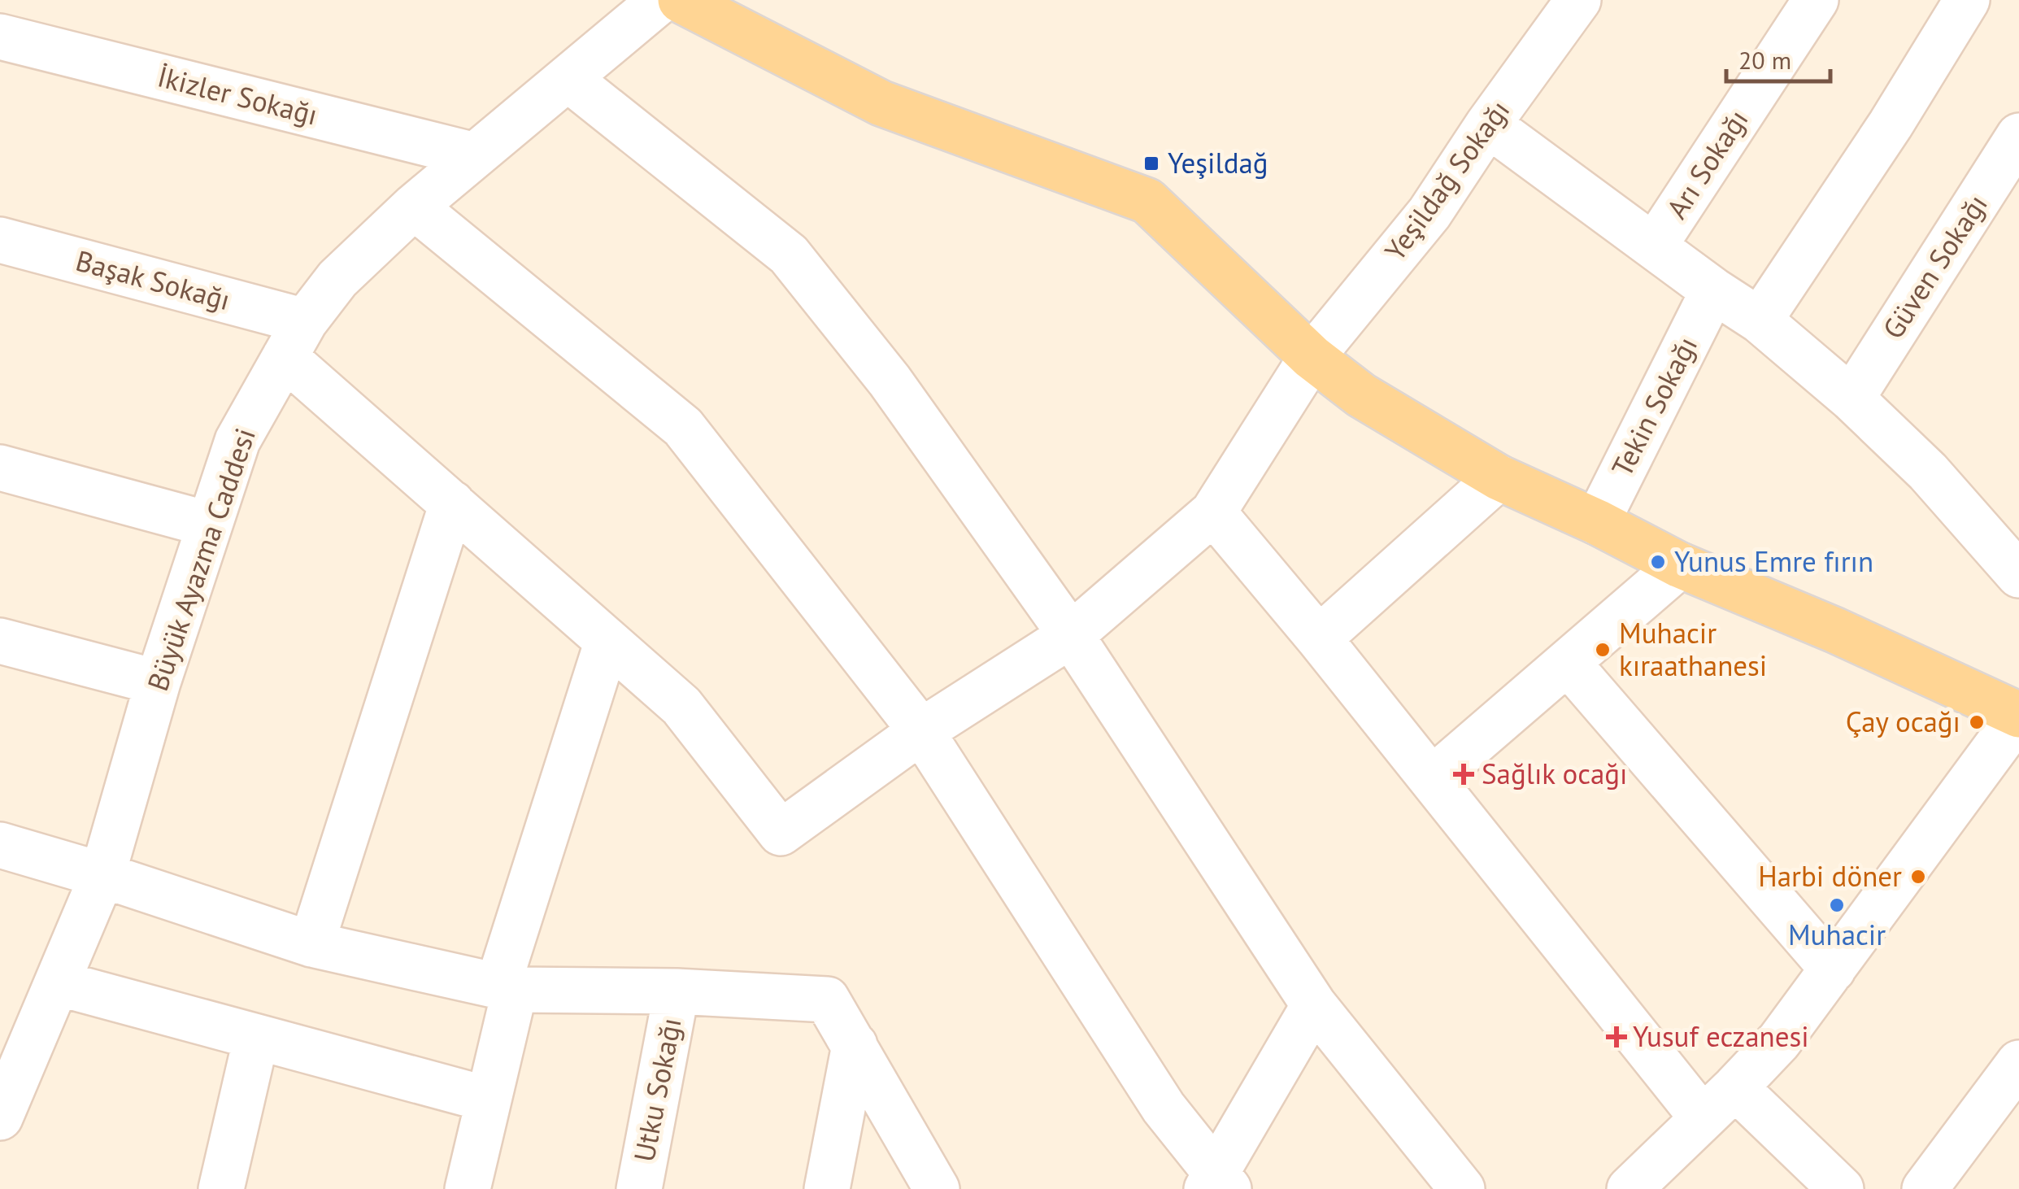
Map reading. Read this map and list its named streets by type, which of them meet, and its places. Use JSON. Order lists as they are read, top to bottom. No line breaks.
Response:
{"streets":{"street":["İkizler Sokağı","Arı Sokağı","Yeşildağ Sokağı","Güven Sokağı","Başak Sokağı","Tekin Sokağı","Büyük Ayazma Caddesi","Utku Sokağı"]},"crossings":[["İkizler Sokağı","Büyük Ayazma Caddesi"],["Başak Sokağı","Büyük Ayazma Caddesi"]],"places":{"transit":["Yeşildağ"],"other":["Yunus Emre fırın","Muhacir kıraathanesi","Çay ocağı","Harbi döner","Muhacir"],"health":["Sağlık ocağı","Yusuf eczanesi"]},"scale_bar":"20 m"}
